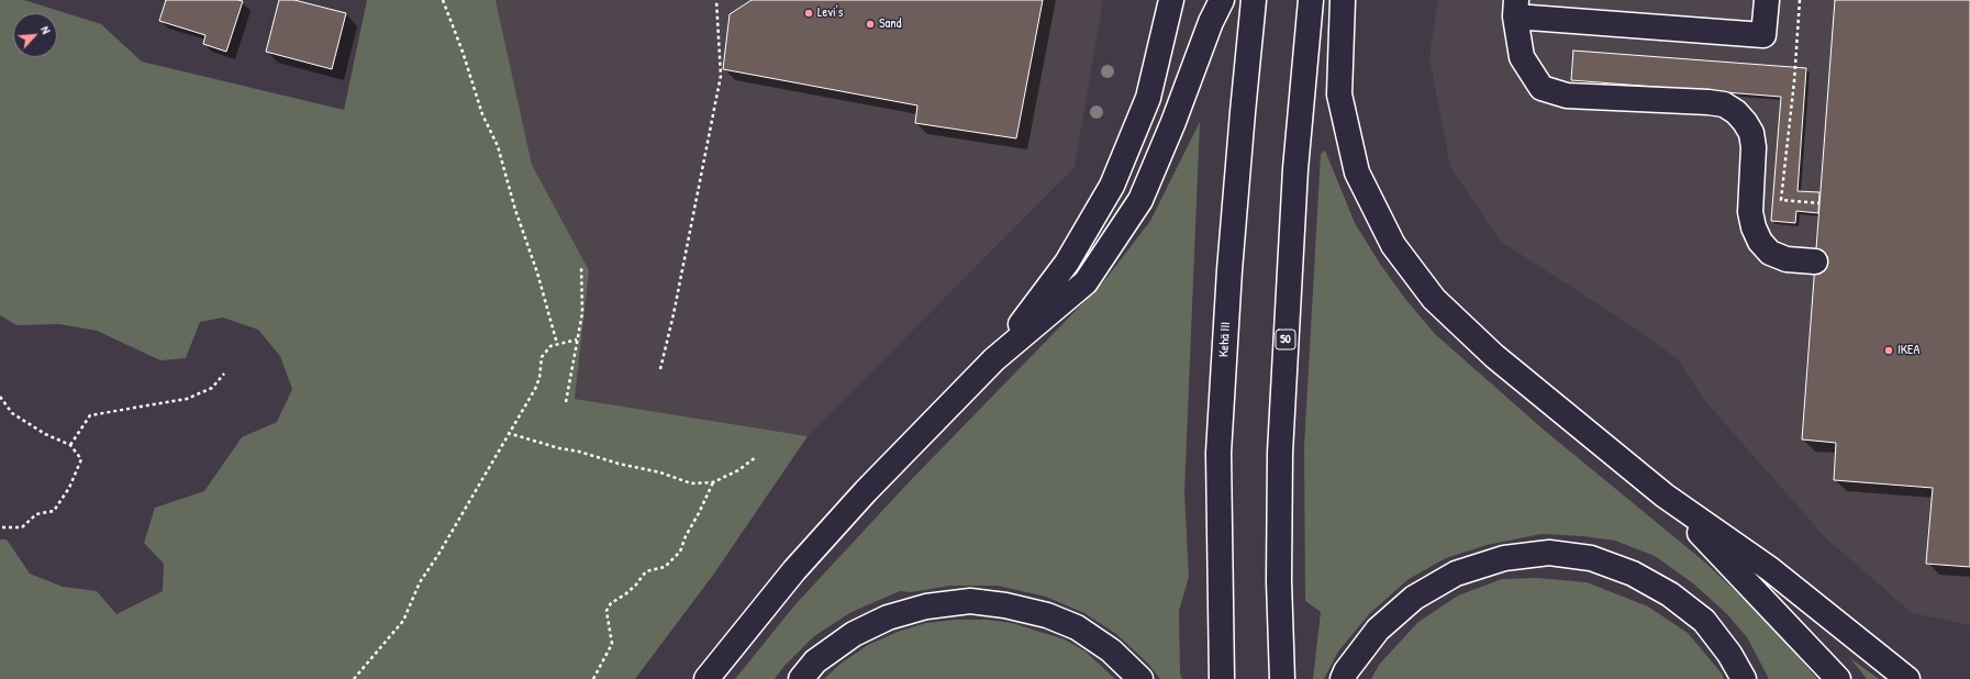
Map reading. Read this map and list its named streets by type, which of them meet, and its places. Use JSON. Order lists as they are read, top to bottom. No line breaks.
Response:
{"streets":{"main road":["Kehä III","50"]},"places":["Levi's","Sand","IKEA"],"north":"top right"}
